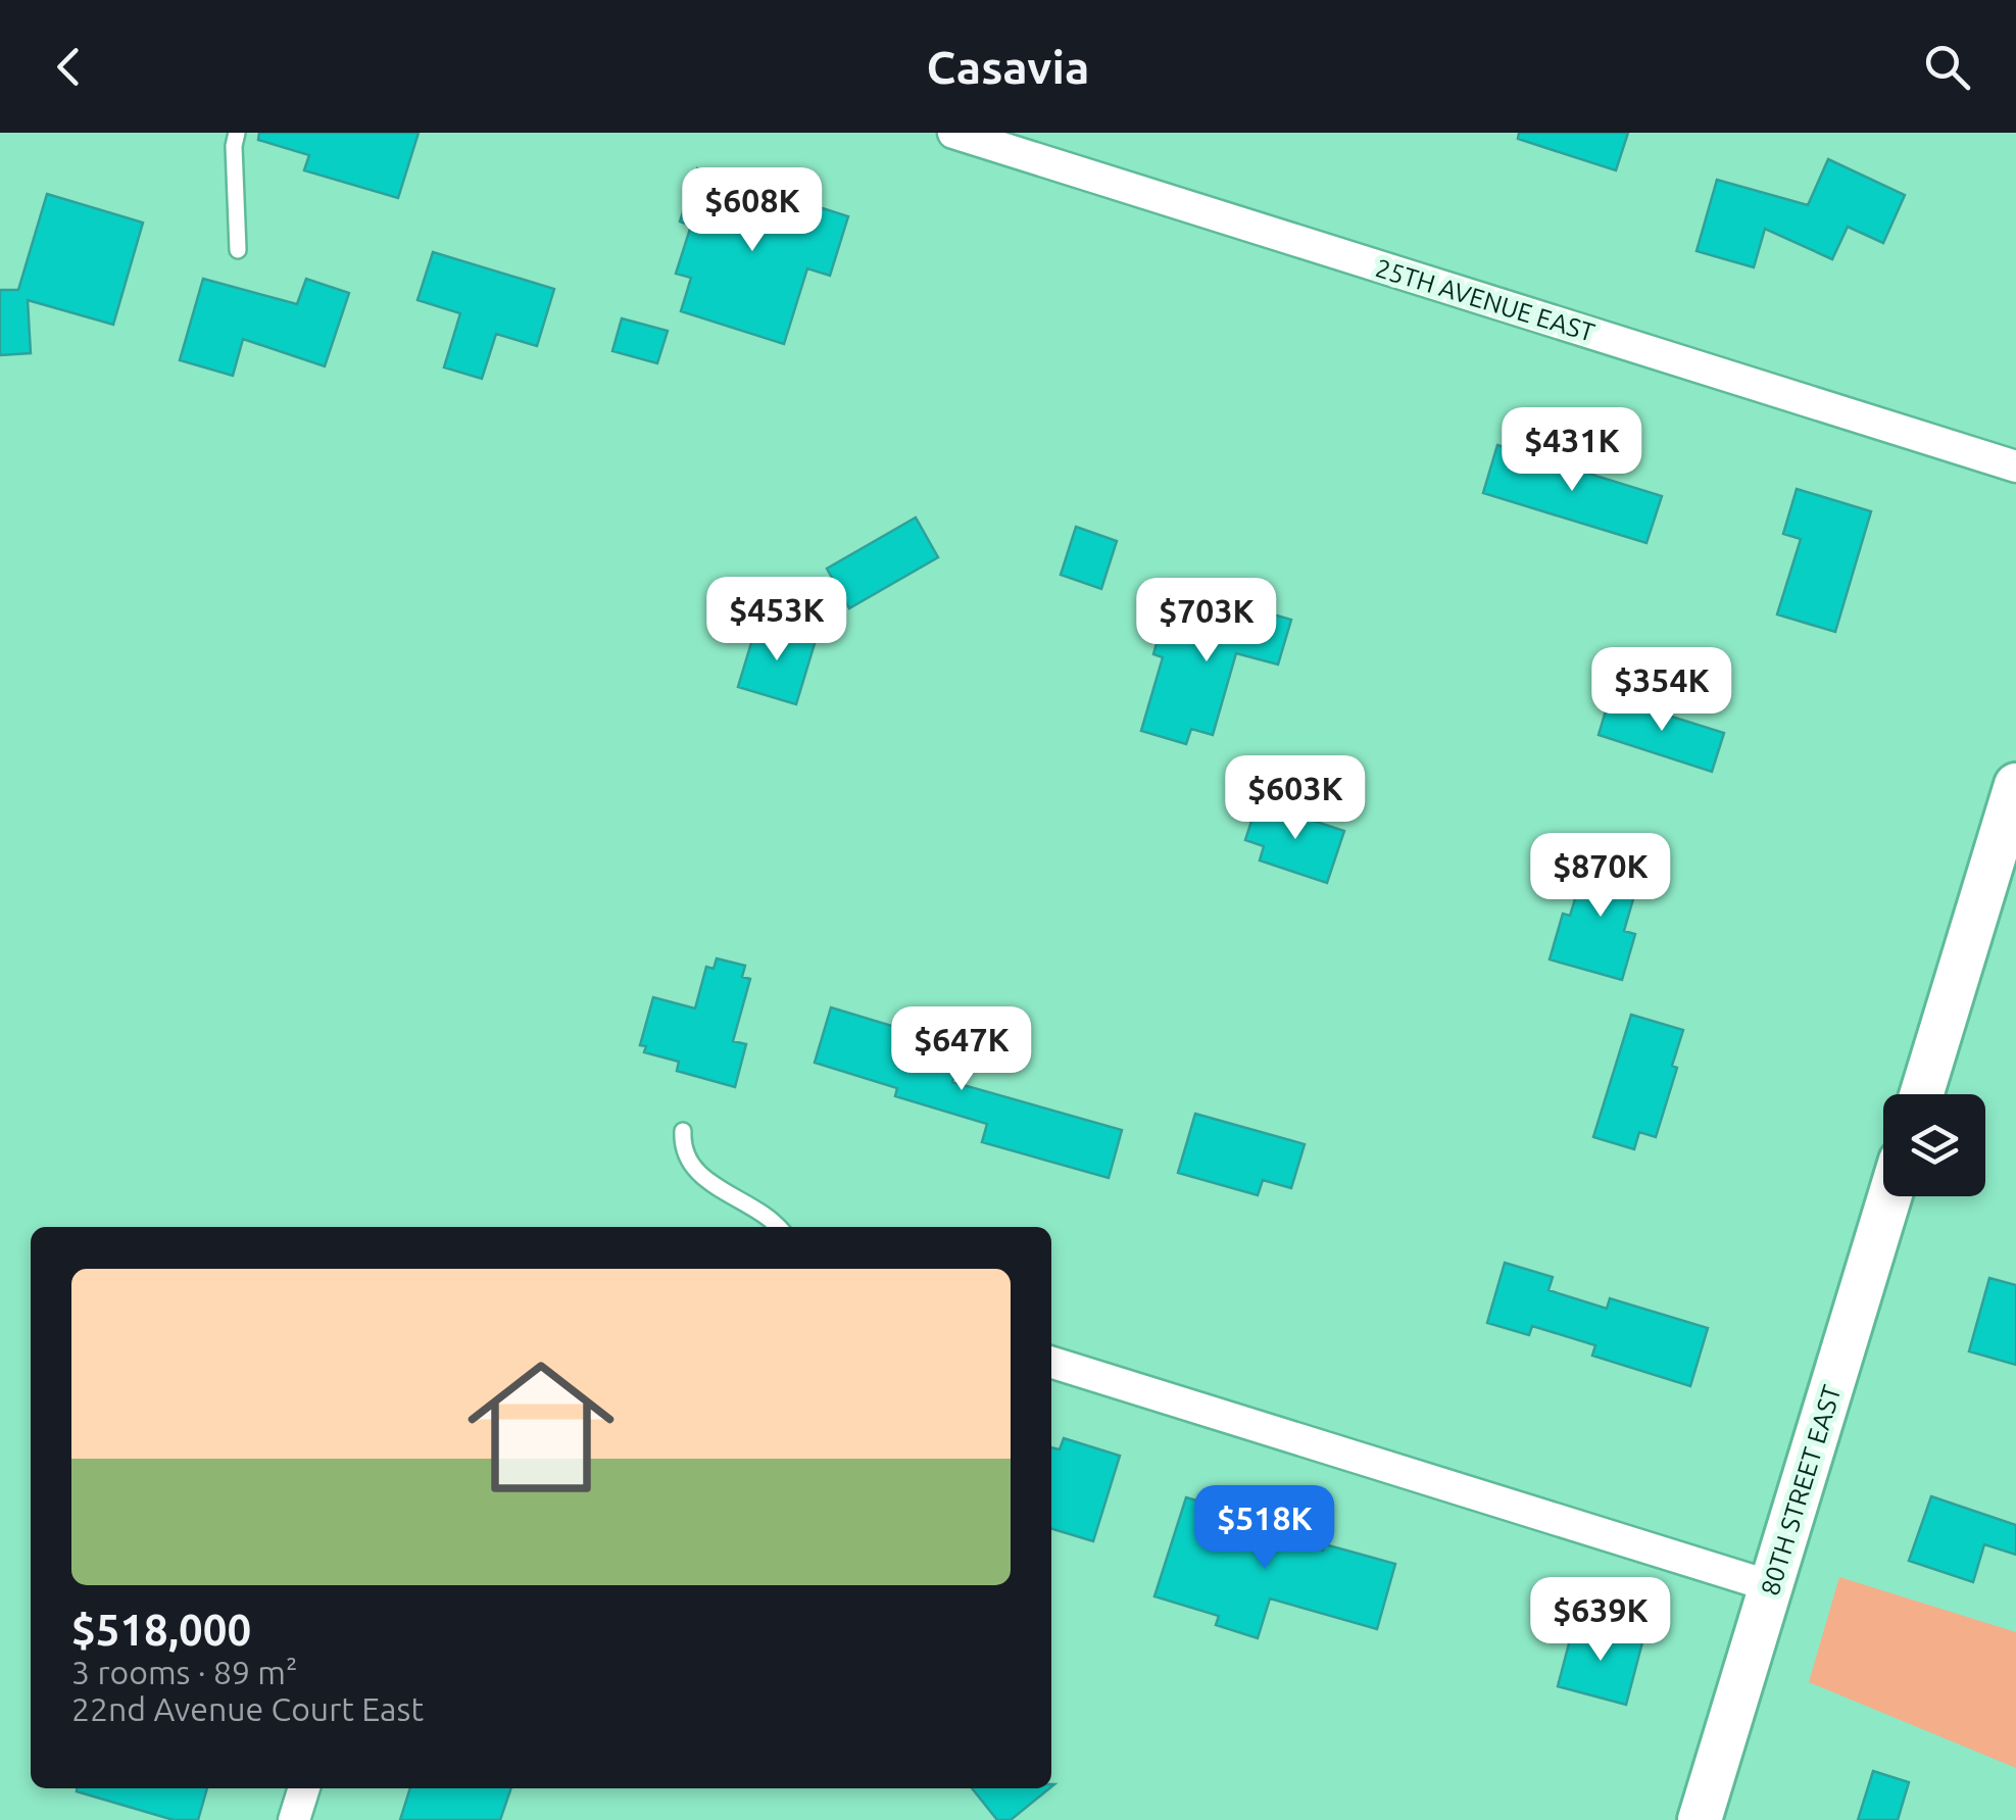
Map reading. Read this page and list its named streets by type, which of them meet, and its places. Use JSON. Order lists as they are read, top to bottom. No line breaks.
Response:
{"streets":{"street":["25TH AVENUE EAST","80TH STREET EAST"]},"page":{"header":"Casavia","price":["$608K","$431K","$453K","$703K","$354K","$603K","$870K","$647K","$518K","$639K"],"list":[{"name":"$518,000","note":"3 rooms · 89 m² · 22nd Avenue Court East"}]}}
